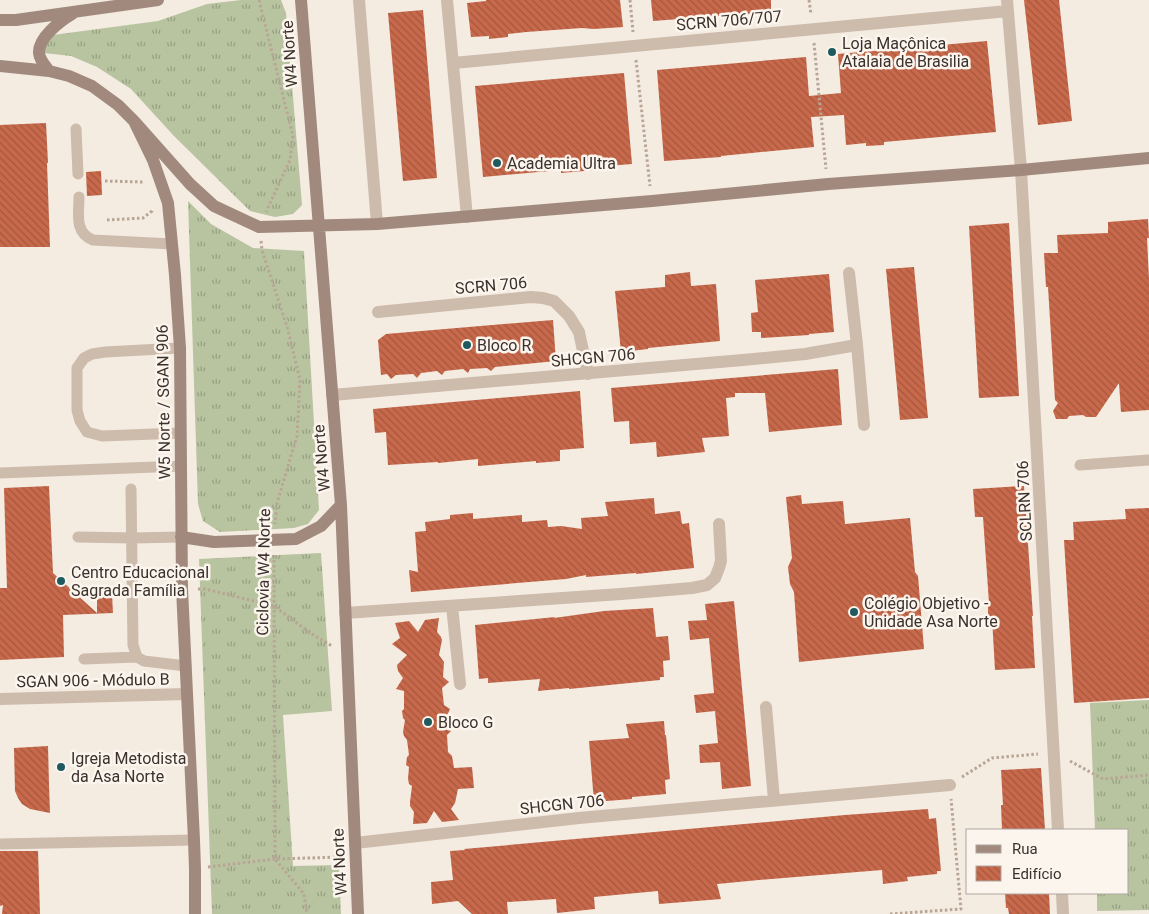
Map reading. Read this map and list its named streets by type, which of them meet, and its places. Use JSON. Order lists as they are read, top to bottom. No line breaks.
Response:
{"streets":{"main road":["W4 Norte","W5 Norte / SGAN 906"],"street":["SCRN 706/707","SCRN 706","SHCGN 706","SCLRN 706","SGAN 906 - Módulo B"],"path":["Ciclovia W4 Norte"]},"crossings":[["SCRN 706/707","SCLRN 706"],["W4 Norte","SHCGN 706"],["SCRN 706","SHCGN 706"],["W5 Norte / SGAN 906","SGAN 906 - Módulo B"]],"places":["Loja Maçônica Atalaia de Brasilia","Academia Ultra","Bloco R","Centro Educacional Sagrada Família","Colégio Objetivo - Unidade Asa Norte","Bloco G","Igreja Metodista da Asa Norte"],"legend":["Rua","Edifício"]}
